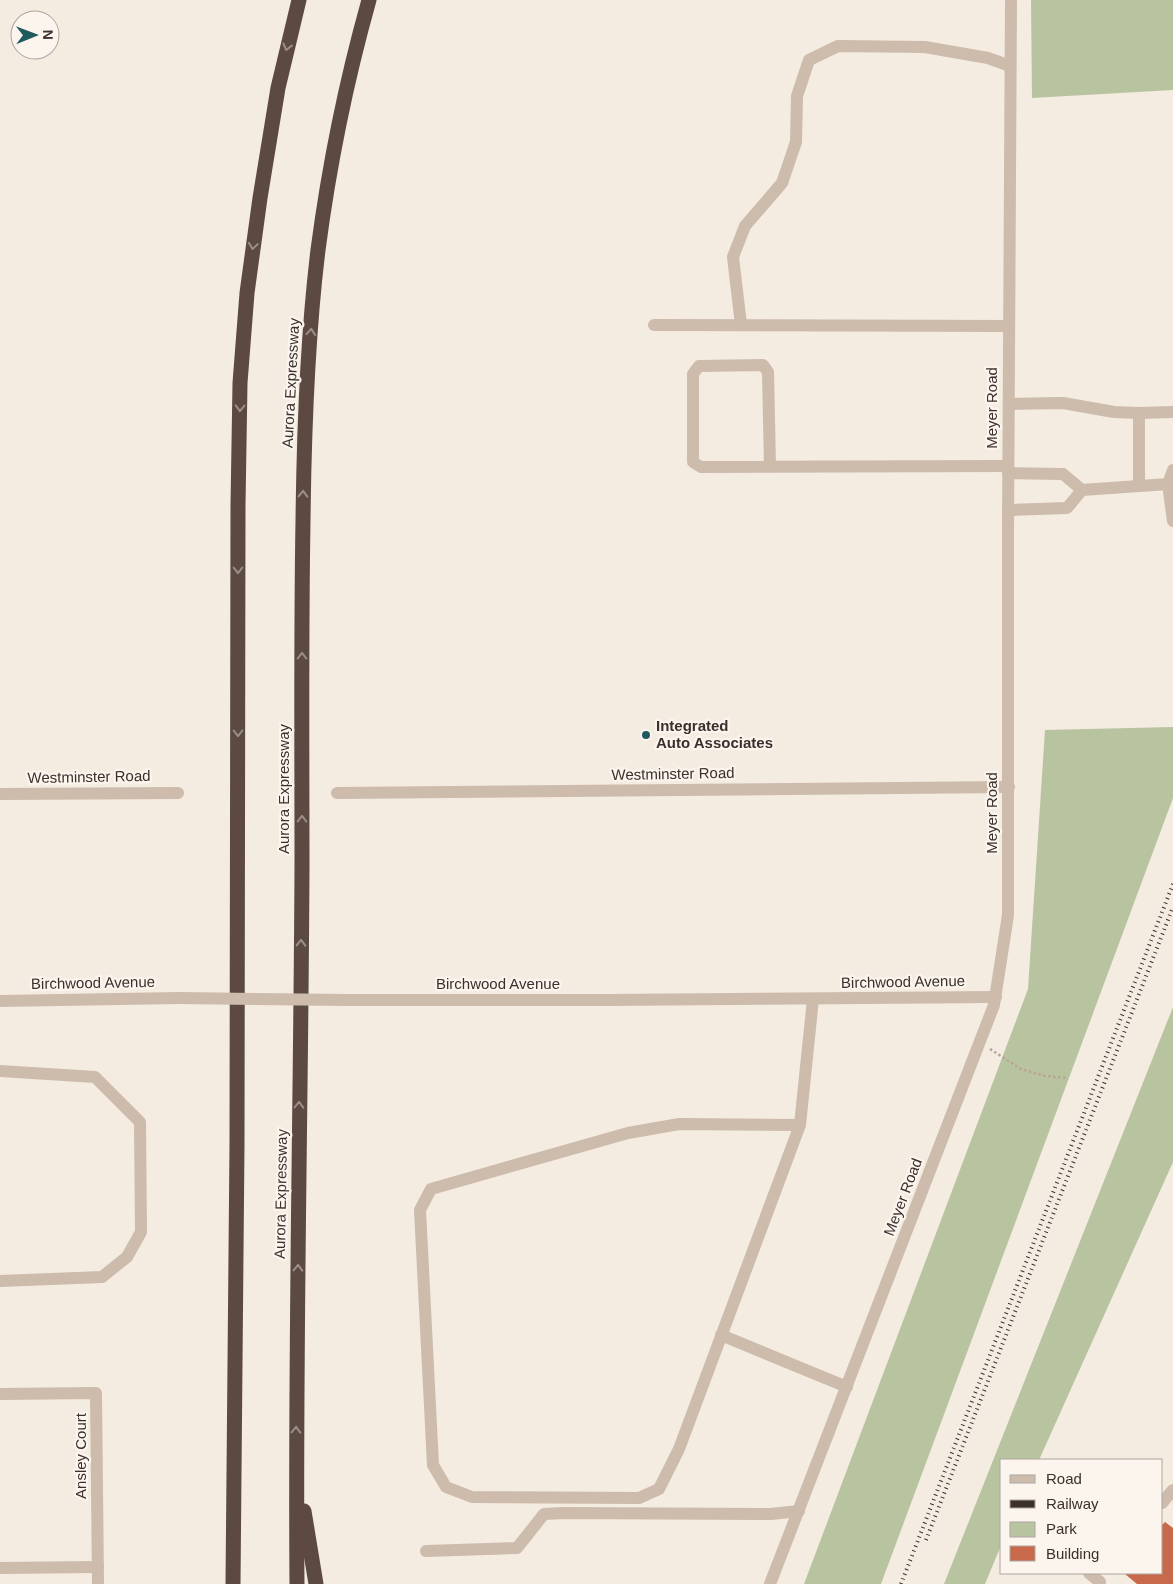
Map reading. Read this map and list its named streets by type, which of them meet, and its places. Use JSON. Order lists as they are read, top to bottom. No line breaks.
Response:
{"streets":{"highway":["Aurora Expressway"],"street":["Meyer Road","Westminster Road","Birchwood Avenue","Ansley Court"]},"crossings":[["Meyer Road","Westminster Road"],["Meyer Road","Birchwood Avenue"]],"places":["Integrated Auto Associates"],"legend":["Road","Railway","Park","Building"],"north":"right"}
